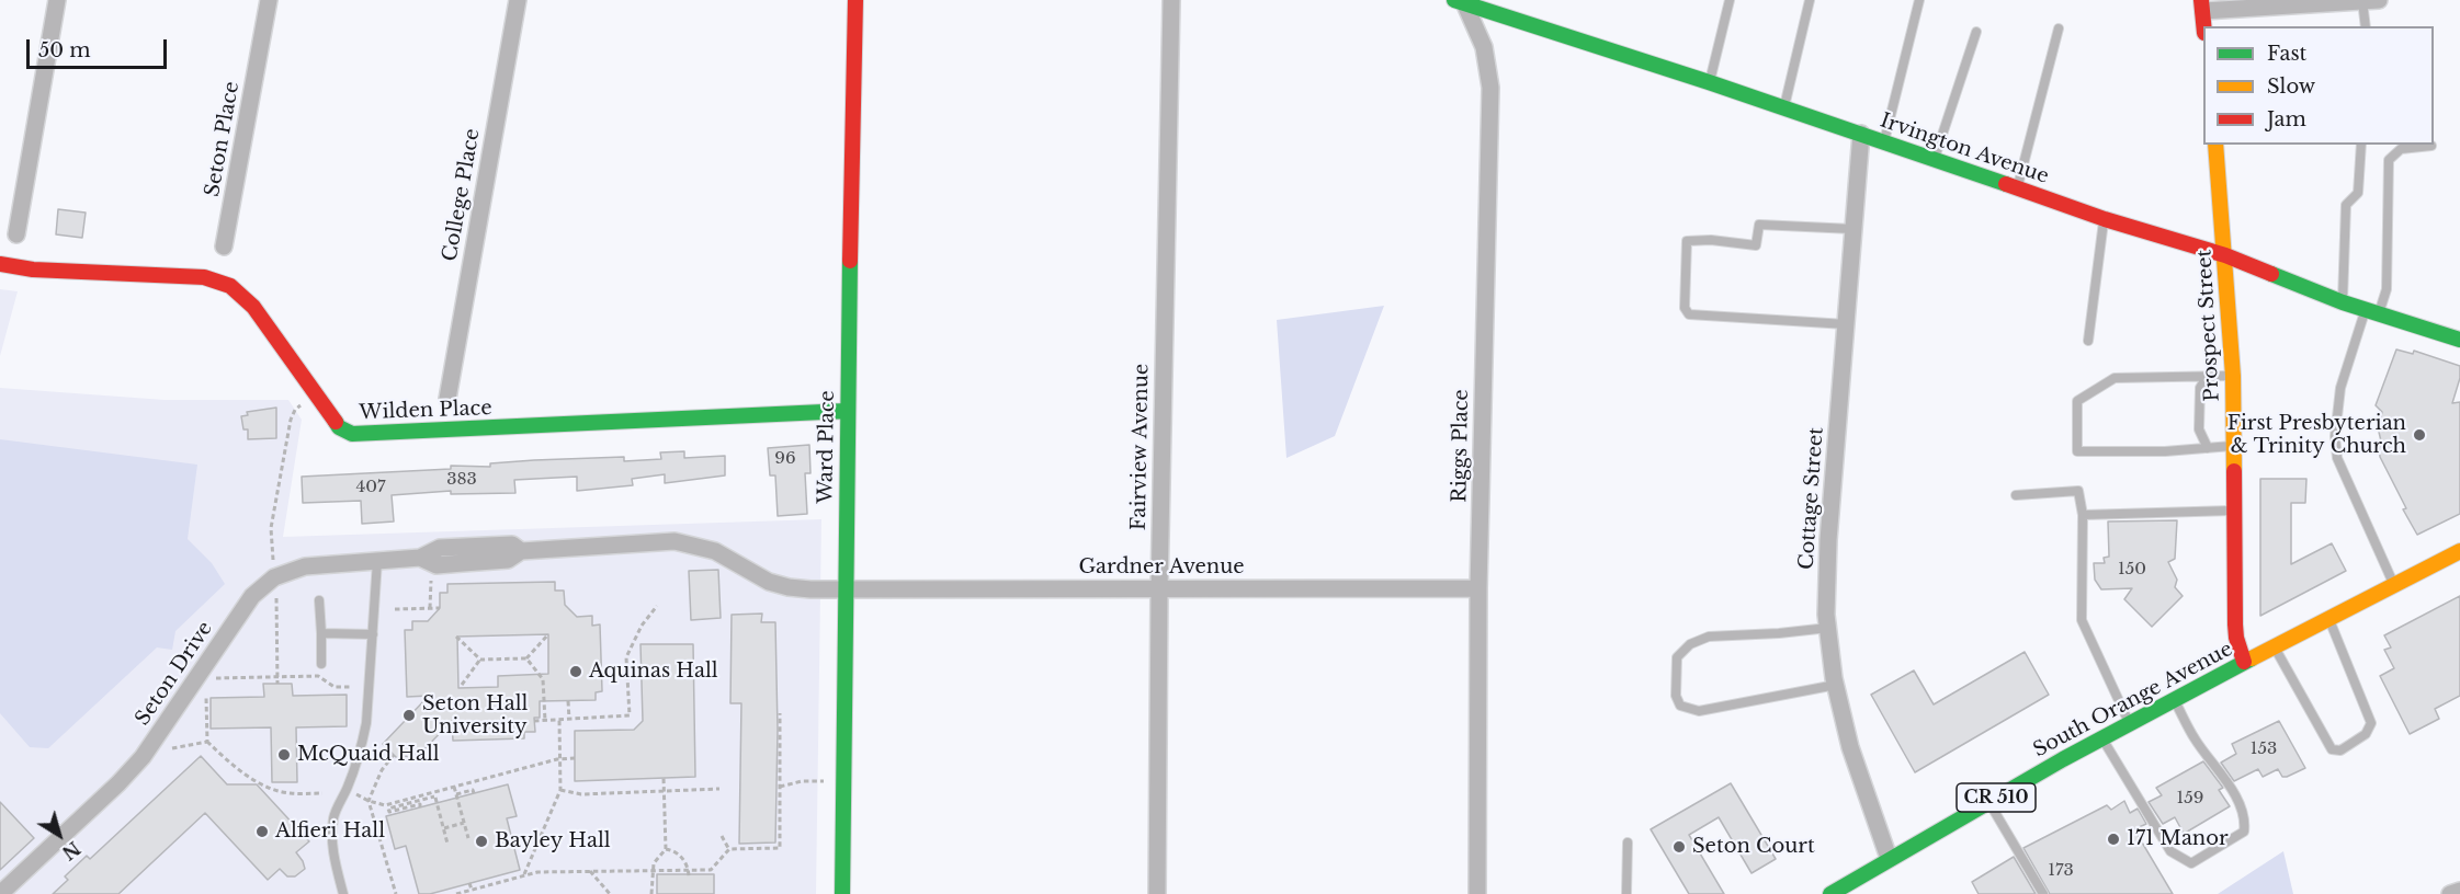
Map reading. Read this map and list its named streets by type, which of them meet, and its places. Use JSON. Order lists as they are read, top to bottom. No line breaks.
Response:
{"streets":{"main road":["Irvington Avenue","Prospect Street","Wilden Place","Ward Place","South Orange Avenue","CR 510"],"street":["Seton Place","College Place","Riggs Place","Fairview Avenue","Cottage Street","Gardner Avenue","Seton Drive"]},"crossings":[["Irvington Avenue","Prospect Street"],["Irvington Avenue","Riggs Place"],["Irvington Avenue","Cottage Street"],["Prospect Street","South Orange Avenue"],["Wilden Place","Ward Place"],["Riggs Place","Gardner Avenue"],["Ward Place","Gardner Avenue"],["Ward Place","Seton Drive"],["Fairview Avenue","Gardner Avenue"],["Cottage Street","South Orange Avenue"],["Gardner Avenue","Seton Drive"]],"places":["First Presbyterian & Trinity Church","Aquinas Hall","Seton Hall University","McQuaid Hall","Alfieri Hall","171 Manor","Bayley Hall","Seton Court"],"house_numbers":["96","383","407","150","153","159","173"],"legend":["Fast","Slow","Jam"],"scale_bar":"50 m","north":"bottom right"}
